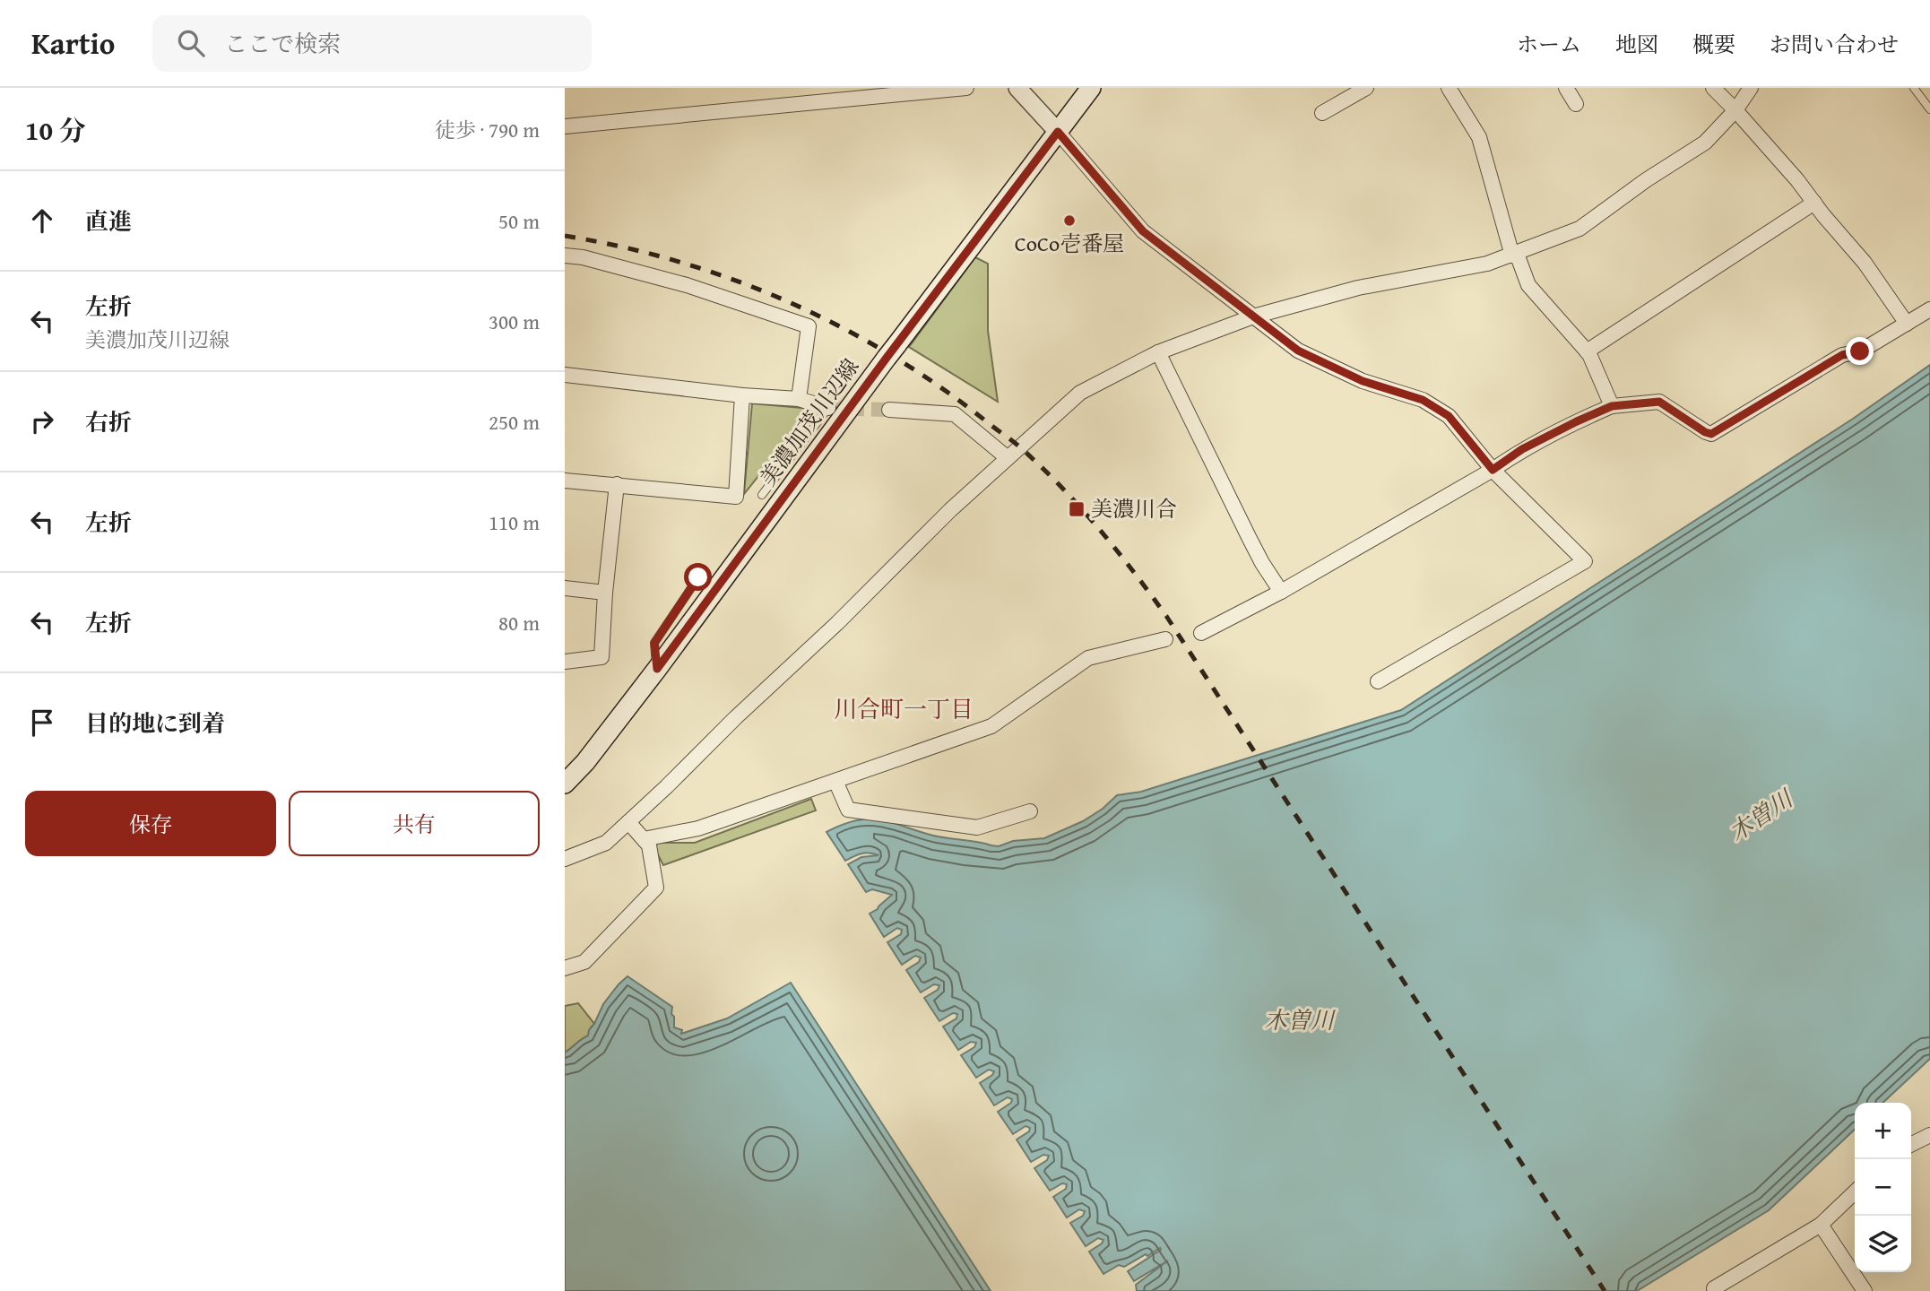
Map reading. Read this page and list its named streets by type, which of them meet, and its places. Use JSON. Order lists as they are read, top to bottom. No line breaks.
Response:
{"streets":{"main road":["美濃加茂川辺線"]},"districts":["川合町一丁目"],"water":["木曽川"],"places":{"other":["CoCo壱番屋"],"transit":["美濃川合"]},"page":{"header":"Kartio","search":"ここで検索","nav":["ホーム","地図","概要","お問い合わせ"],"heading":["10 分","徒歩 · 790 m"],"list":[["直進","50 m"],["左折","美濃加茂川辺線","300 m"],["右折","250 m"],["左折","110 m"],["左折","80 m"],"目的地に到着"],"buttons":["保存","共有"],"map_buttons":["+","−"]}}
